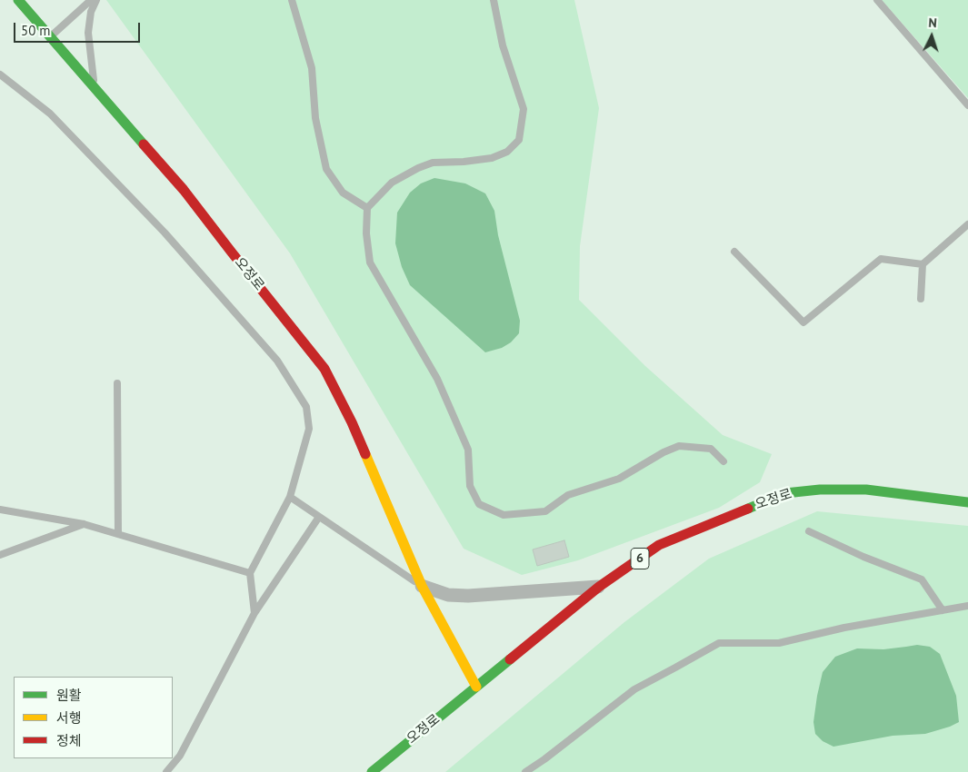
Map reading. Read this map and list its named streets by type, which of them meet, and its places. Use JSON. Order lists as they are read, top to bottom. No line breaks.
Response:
{"streets":{"street":["오정로","6"]},"legend":["원활","서행","정체"],"scale_bar":"50 m","north":"top"}
